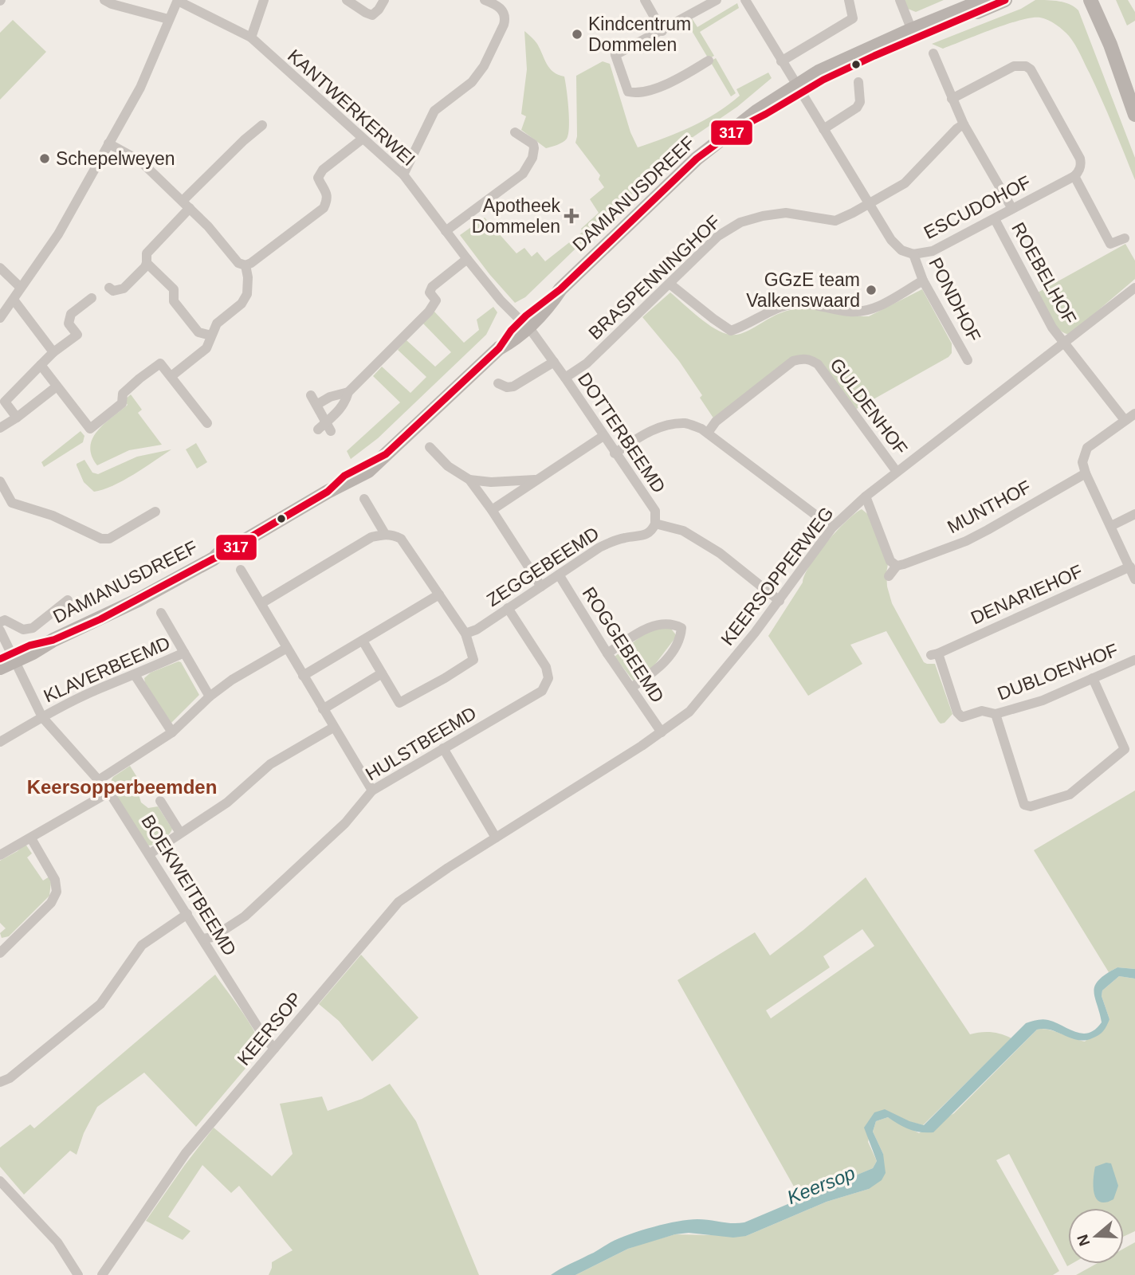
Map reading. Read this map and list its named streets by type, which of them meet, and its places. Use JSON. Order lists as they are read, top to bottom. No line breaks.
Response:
{"streets":{"street":["KANTWERKERWEI","DAMIANUSDREEF","ESCUDOHOF","ROEBELHOF","BRASPENNINGHOF","PONDHOF","GULDENHOF","DOTTERBEEMD","MUNTHOF","ZEGGEBEEMD","KEERSOPPERWEG","DENARIEHOF","ROGGEBEEMD","KLAVERBEEMD","DUBLOENHOF","HULSTBEEMD","BOEKWEITBEEMD","KEERSOP"]},"crossings":[["KANTWERKERWEI","DAMIANUSDREEF"],["KANTWERKERWEI","DOTTERBEEMD"],["DAMIANUSDREEF","ESCUDOHOF"],["DAMIANUSDREEF","DOTTERBEEMD"],["DAMIANUSDREEF","BOEKWEITBEEMD"],["ESCUDOHOF","ROEBELHOF"],["ESCUDOHOF","BRASPENNINGHOF"],["ESCUDOHOF","PONDHOF"],["ROEBELHOF","KEERSOPPERWEG"],["BRASPENNINGHOF","DOTTERBEEMD"],["GULDENHOF","KEERSOPPERWEG"],["DOTTERBEEMD","ZEGGEBEEMD"],["ZEGGEBEEMD","ROGGEBEEMD"],["ZEGGEBEEMD","HULSTBEEMD"],["KEERSOPPERWEG","ROGGEBEEMD"],["KEERSOPPERWEG","KEERSOP"],["DENARIEHOF","DUBLOENHOF"],["KLAVERBEEMD","BOEKWEITBEEMD"],["HULSTBEEMD","BOEKWEITBEEMD"],["BOEKWEITBEEMD","KEERSOP"]],"districts":["Keersopperbeemden"],"water":["Keersop"],"places":{"other":["Kindcentrum Dommelen","Schepelweyen","GGzE team Valkenswaard"],"health":["Apotheek Dommelen"]},"lines":["transit line 317"],"north":"left"}
